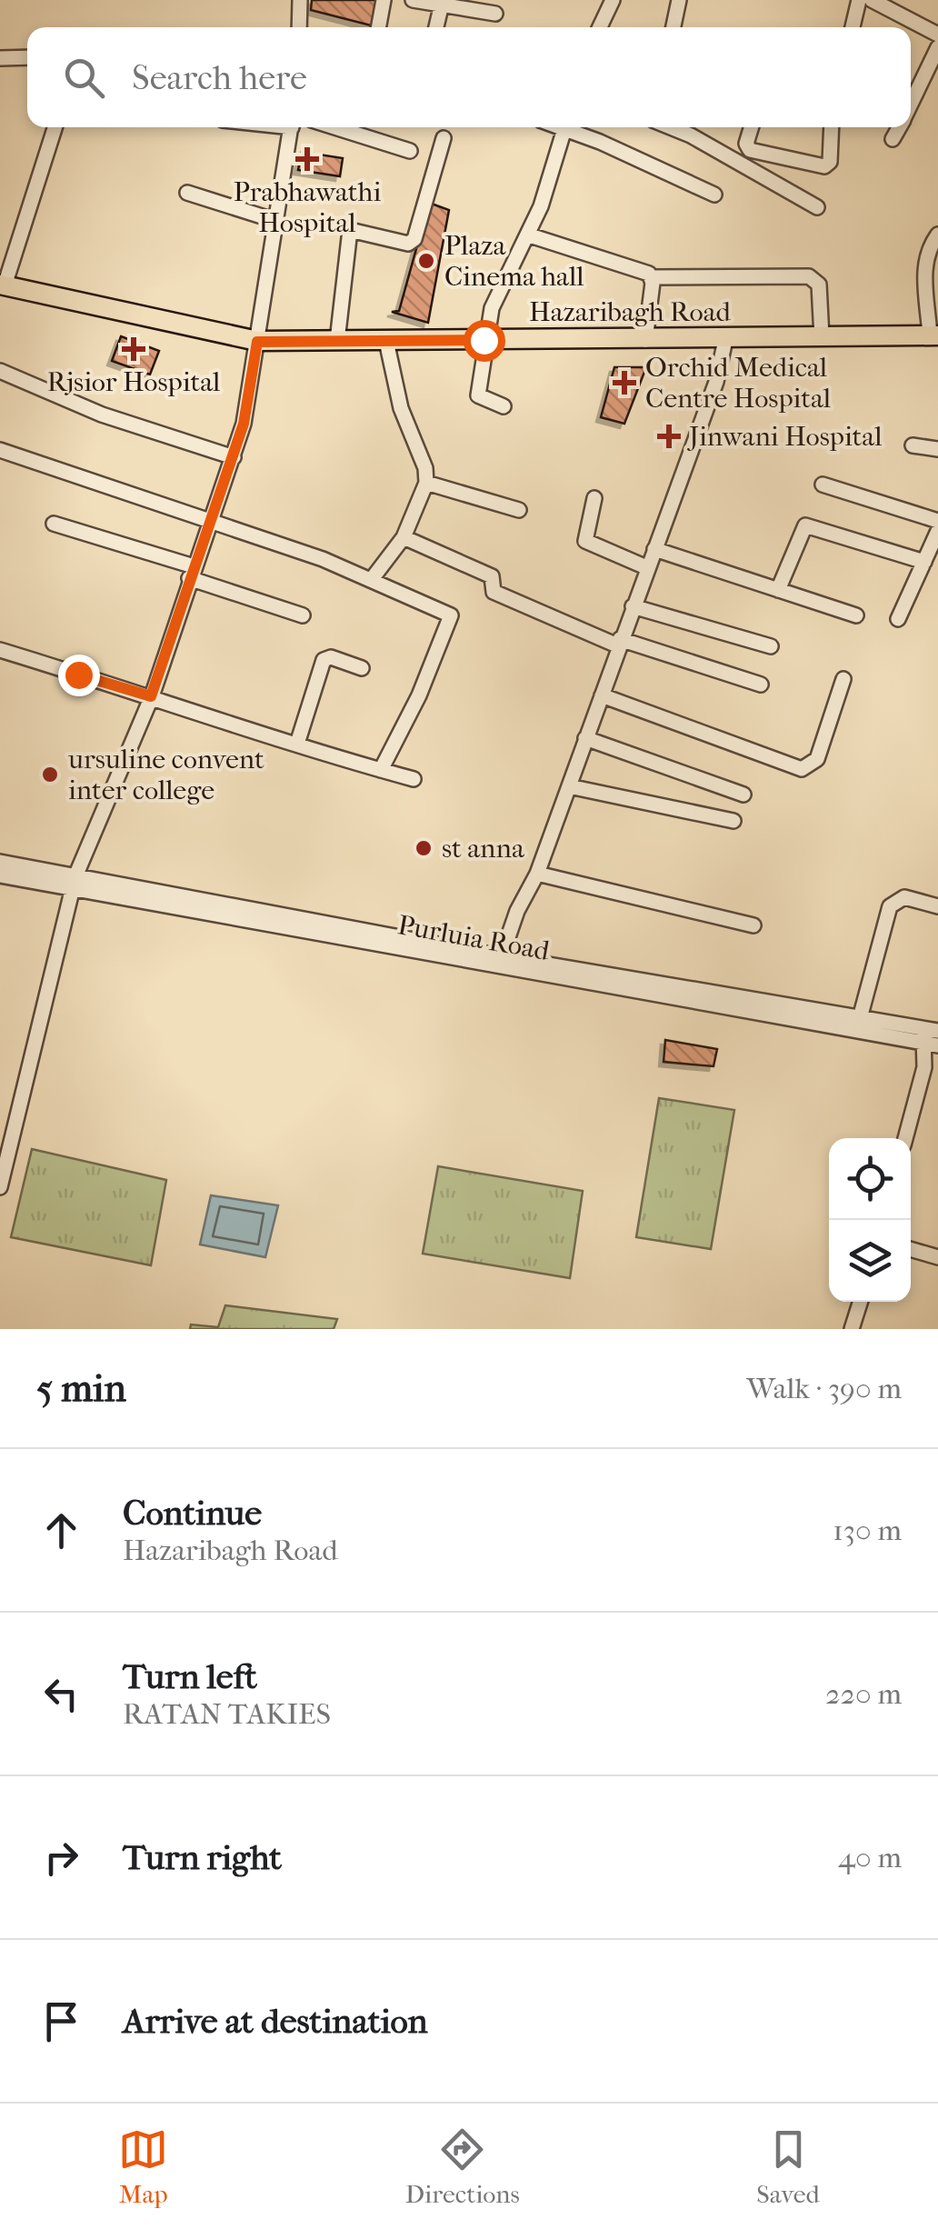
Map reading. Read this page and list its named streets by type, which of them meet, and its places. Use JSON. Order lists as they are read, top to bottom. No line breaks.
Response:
{"streets":{"main road":["Hazaribagh Road"],"street":["Purluia Road"]},"places":{"health":["Prabhawathi Hospital","Rjsior Hospital","Orchid Medical Centre Hospital","Jinwani Hospital"],"other":["Plaza Cinema hall","ursuline convent inter college","st anna"]},"page":{"search":"Search here","heading":["5 min","Walk · 390 m"],"list":[["Continue","Hazaribagh Road","130 m"],["Turn left","RATAN TAKIES","220 m"],["Turn right","40 m"],"Arrive at destination"],"nav":["Map","Directions","Saved"]}}
